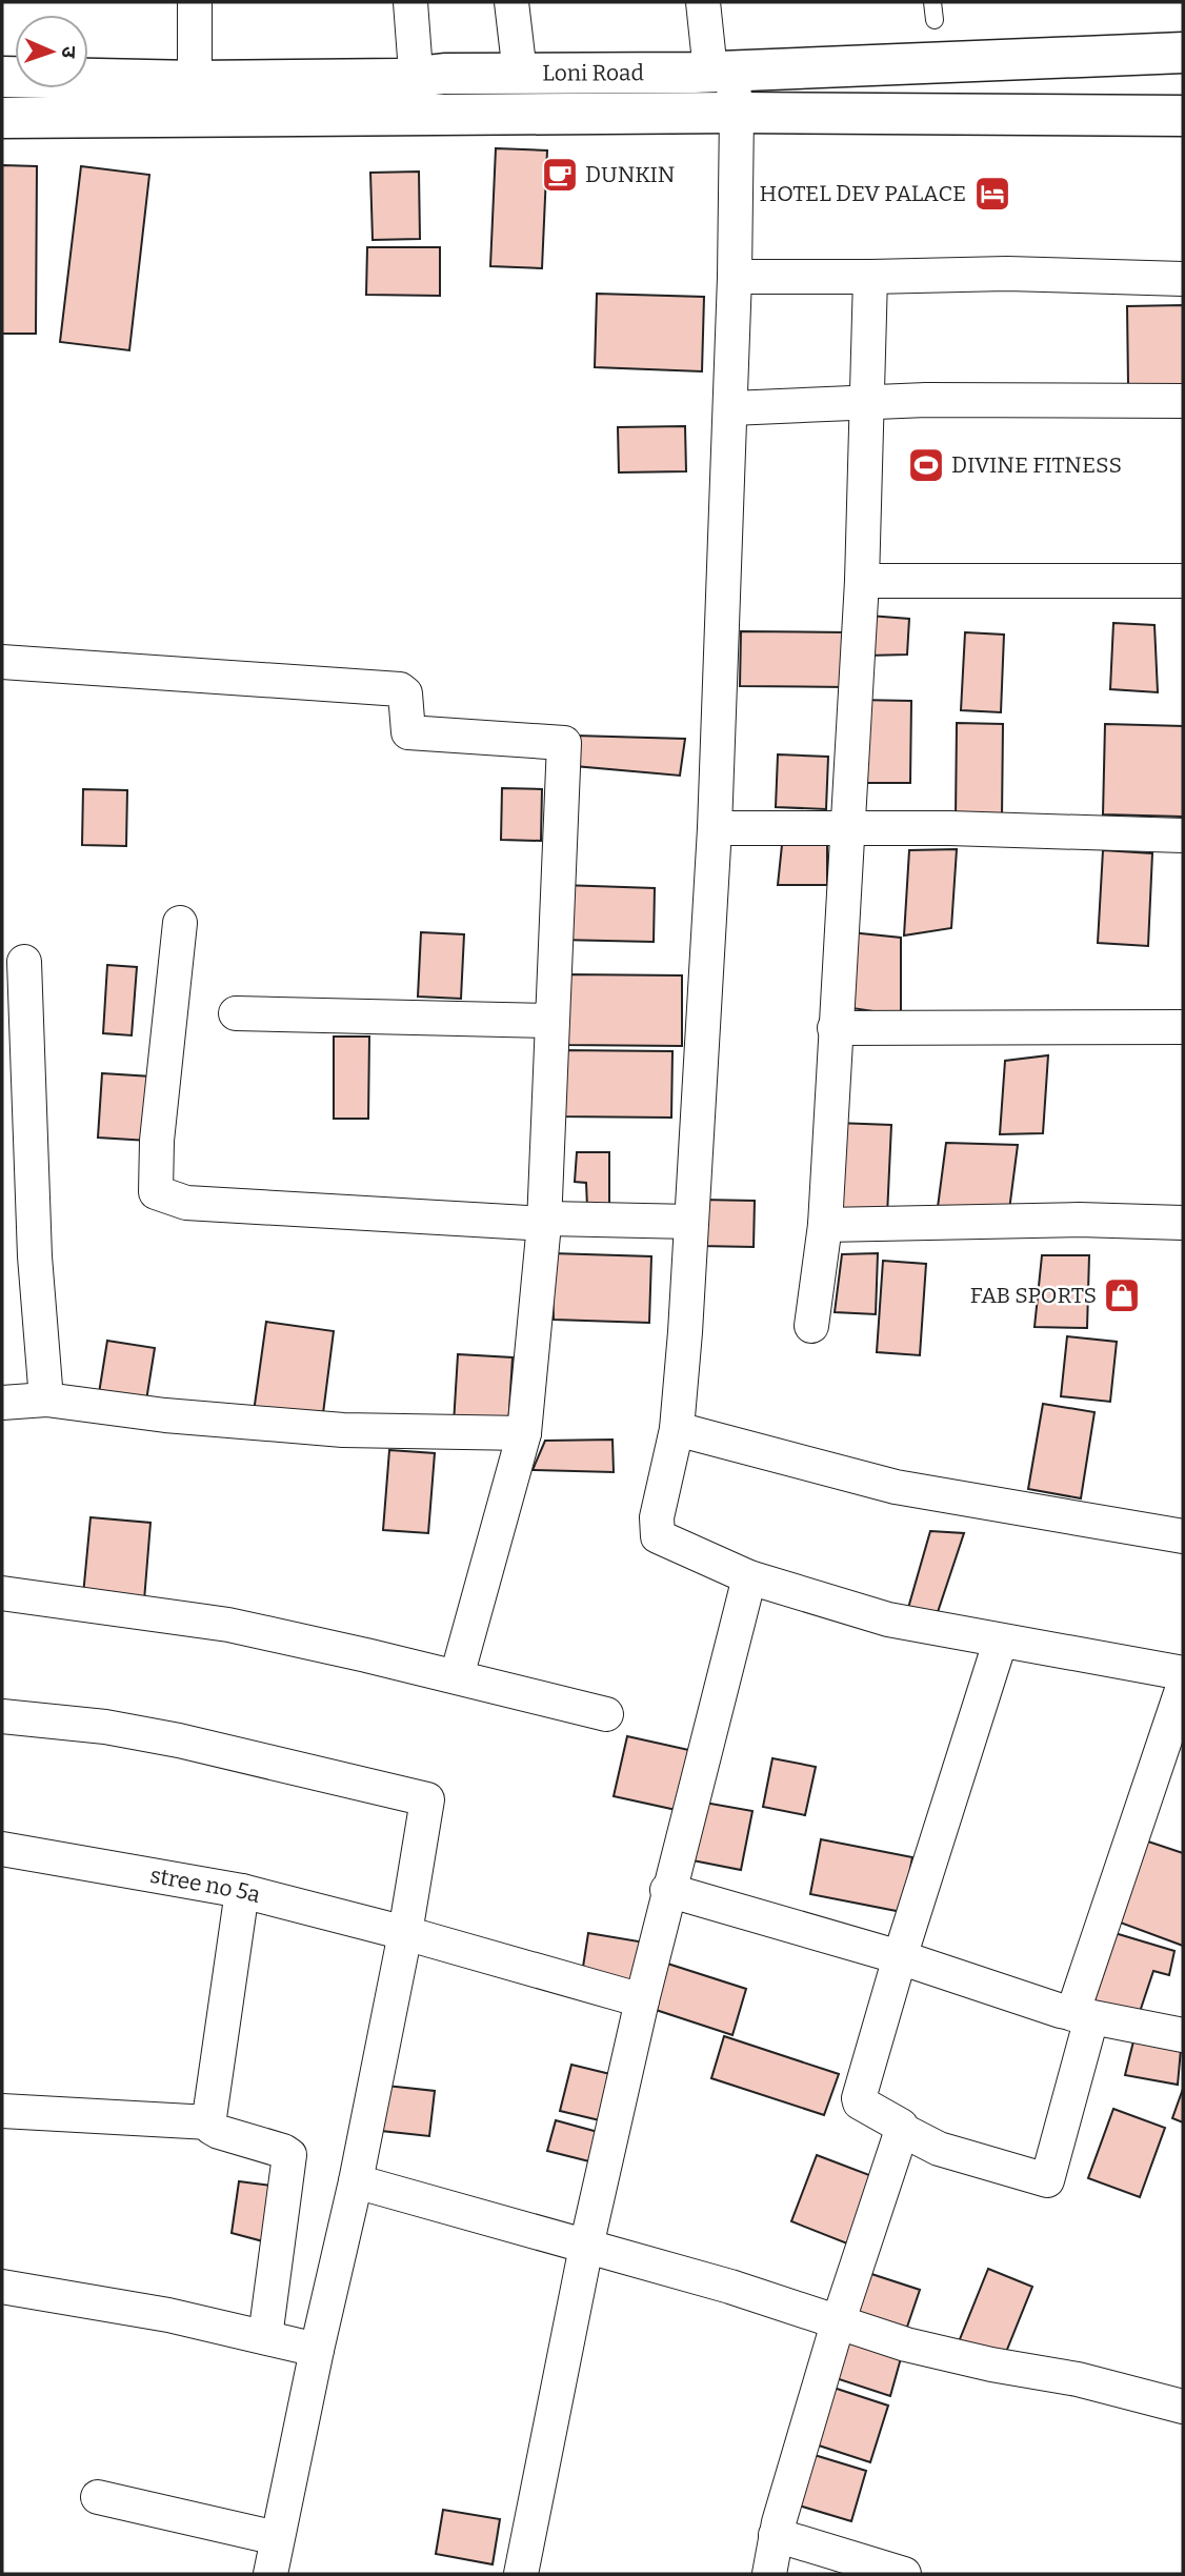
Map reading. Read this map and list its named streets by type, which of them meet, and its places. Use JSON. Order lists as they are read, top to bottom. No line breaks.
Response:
{"streets":{"highway":["Loni Road"],"street":["stree no 5a"]},"places":{"cafe":["DUNKIN"],"hotel":["HOTEL DEV PALACE"],"sports":["DIVINE FITNESS"],"shop":["FAB SPORTS"]},"north":"right"}
